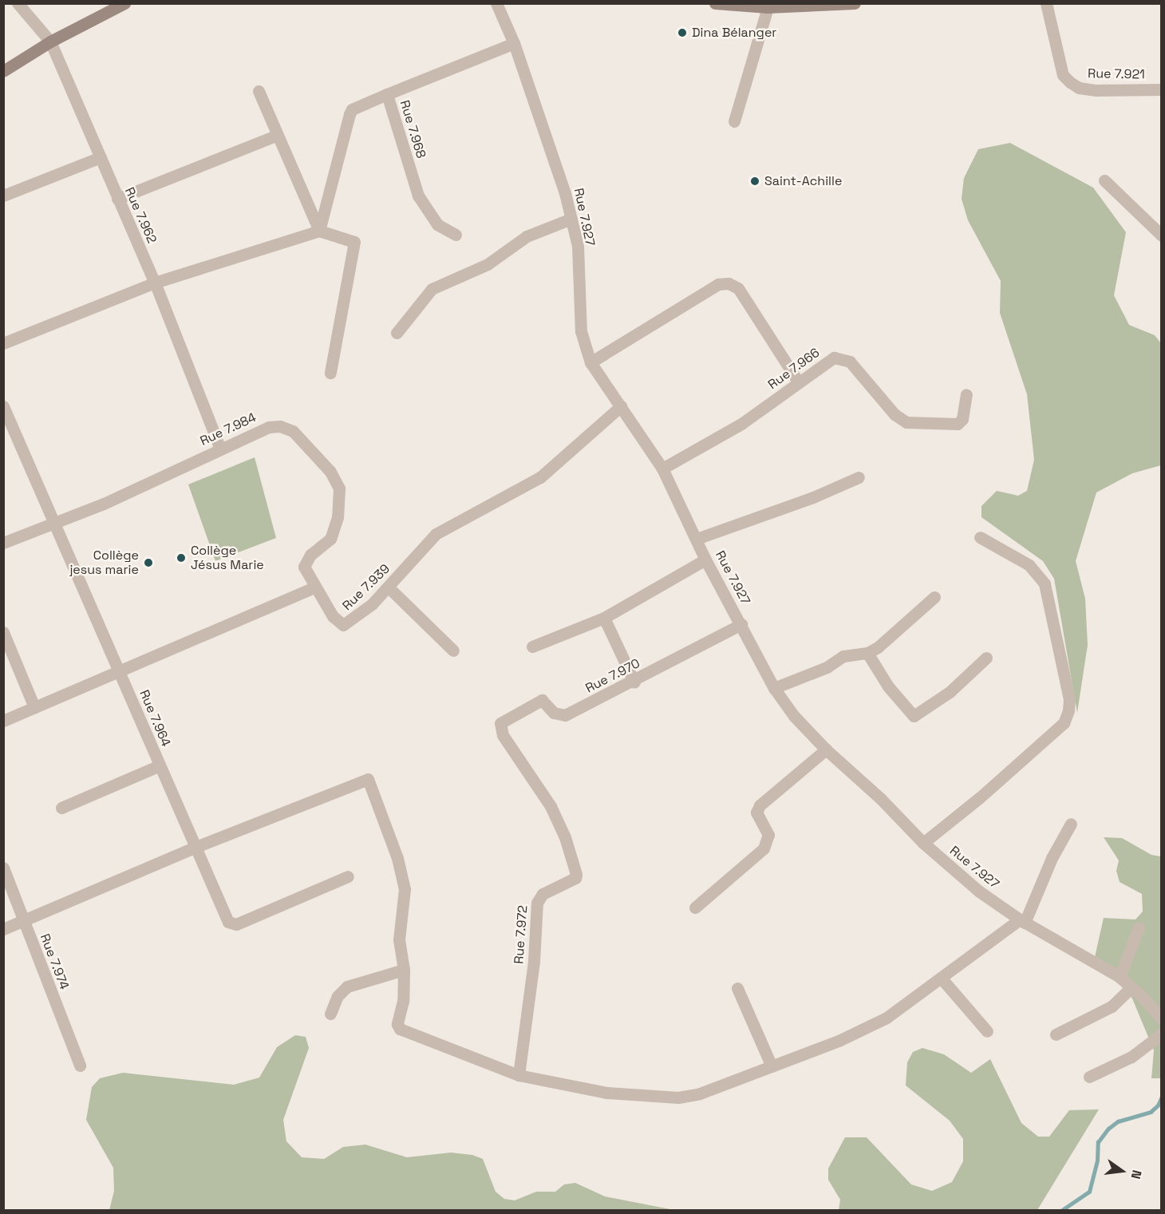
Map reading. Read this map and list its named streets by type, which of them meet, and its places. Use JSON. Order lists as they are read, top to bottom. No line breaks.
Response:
{"streets":{"street":["Rue 7.921","Rue 7.968","Rue 7.962","Rue 7.927","Rue 7.966","Rue 7.984","Rue 7.939","Rue 7.970","Rue 7.964","Rue 7.972","Rue 7.974"]},"crossings":[["Rue 7.968","Rue 7.927"],["Rue 7.962","Rue 7.984"],["Rue 7.927","Rue 7.966"],["Rue 7.927","Rue 7.939"],["Rue 7.927","Rue 7.970"],["Rue 7.984","Rue 7.939"],["Rue 7.984","Rue 7.964"],["Rue 7.970","Rue 7.972"]],"places":["Dina Bélanger","Saint-Achille","Collège Jésus Marie","Collège jesus marie"],"north":"right"}
